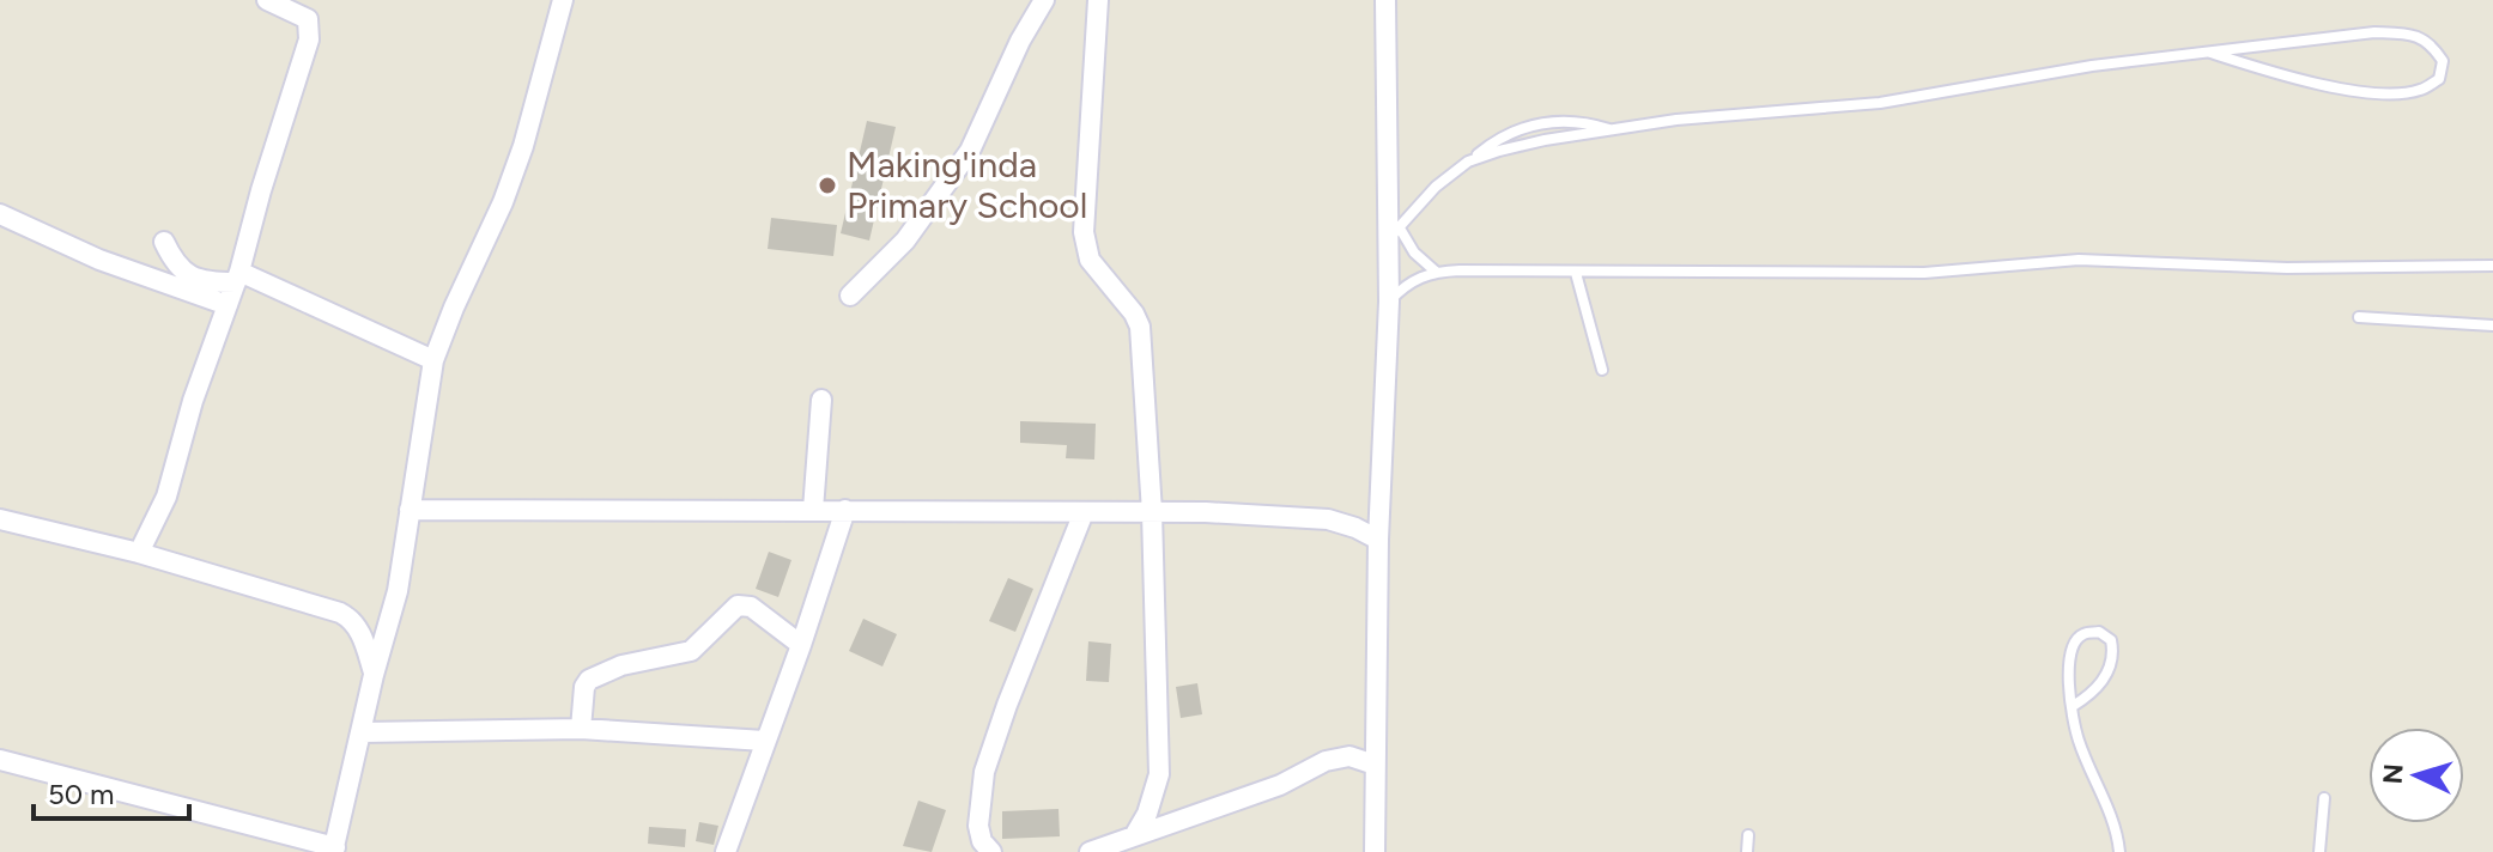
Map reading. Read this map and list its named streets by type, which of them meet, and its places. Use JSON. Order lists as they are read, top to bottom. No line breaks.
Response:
{"places":["Making'inda Primary School"],"scale_bar":"50 m","north":"left"}
